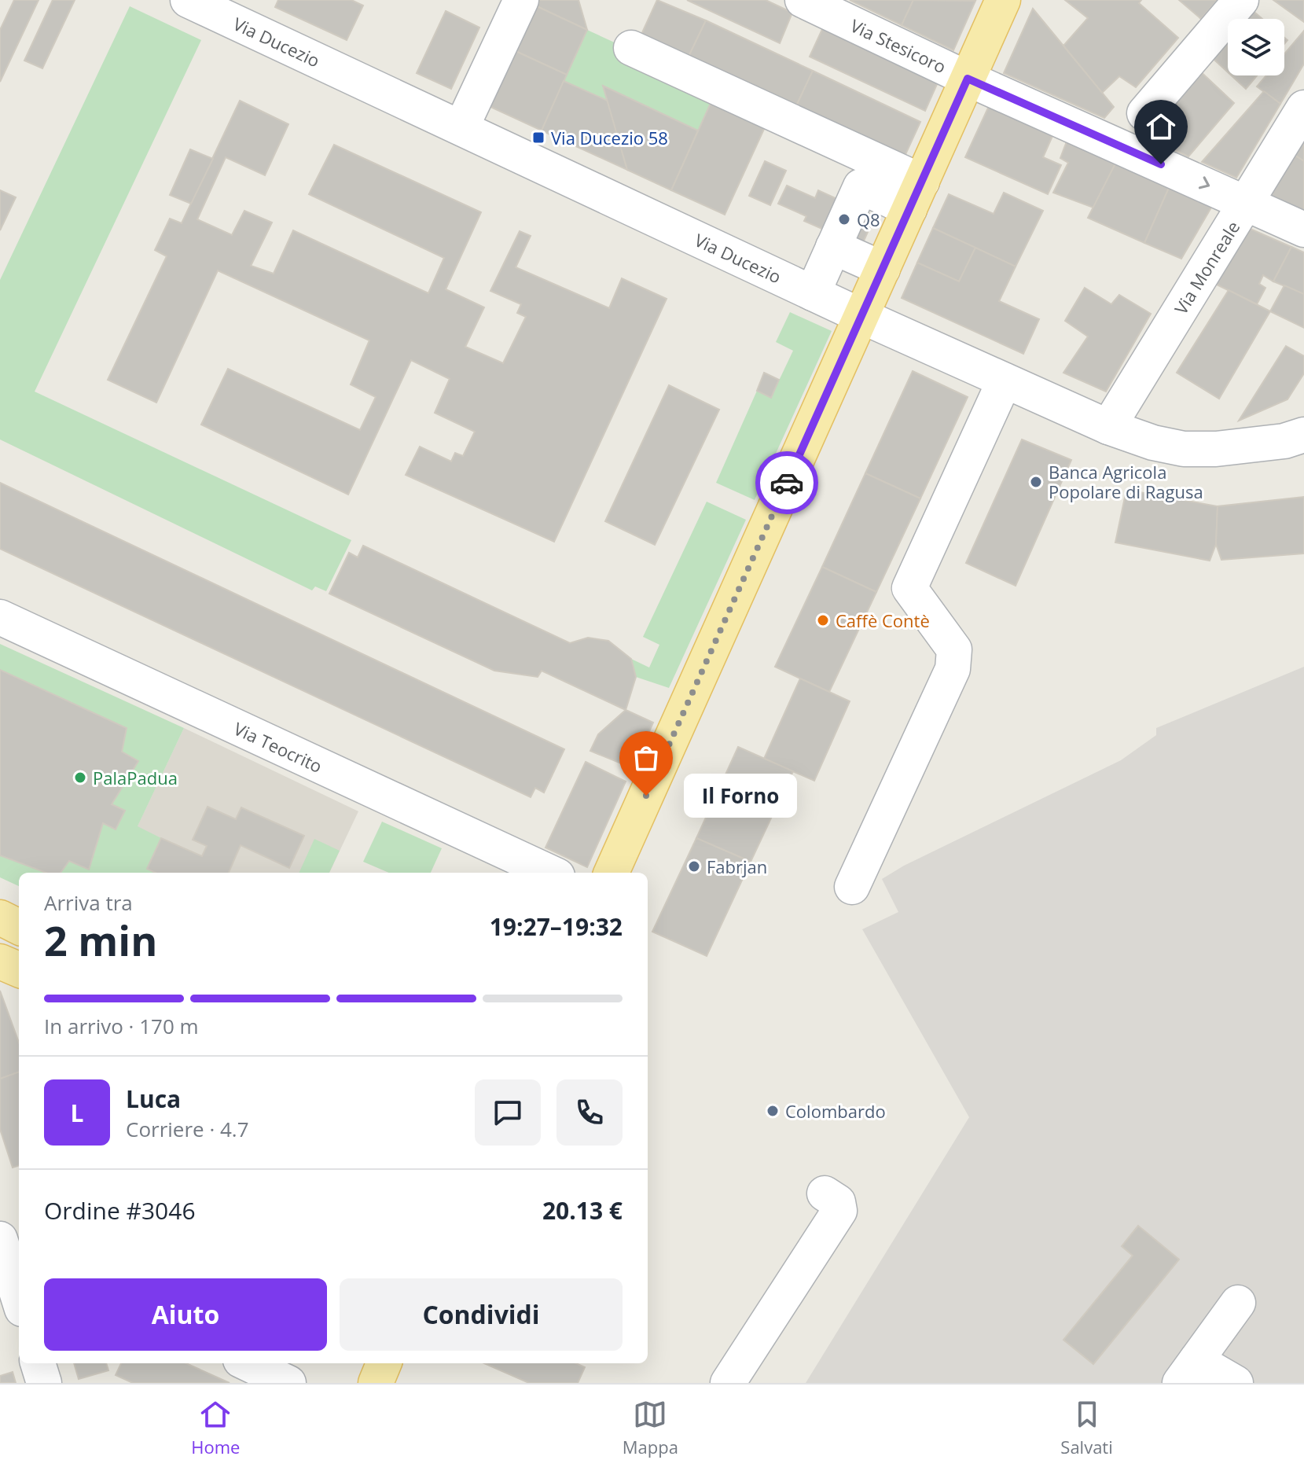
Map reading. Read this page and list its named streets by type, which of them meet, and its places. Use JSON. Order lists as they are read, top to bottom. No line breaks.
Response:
{"streets":{"street":["Via Ducezio","Via Stesicoro","Via Monreale","Via Teocrito"]},"crossings":[["Via Ducezio","Via Monreale"],["Via Stesicoro","Via Monreale"]],"one_way":["Via Stesicoro"],"places":{"transit":["Via Ducezio 58"],"other":["Q8","Banca Agricola Popolare di Ragusa","Caffè Contè","PalaPadua","Il Forno","Fabrjan","Colombardo"]},"page":{"bubble":"Il Forno","heading":["2 min","Arriva tra","19:27–19:32"],"panel":["Luca","Corriere · 4.7","Ordine #3046","20.13 €"],"bar":"In arrivo · 170 m","round":"L","buttons":["Aiuto","Condividi"],"tabs":["Home","Mappa","Salvati"]}}
